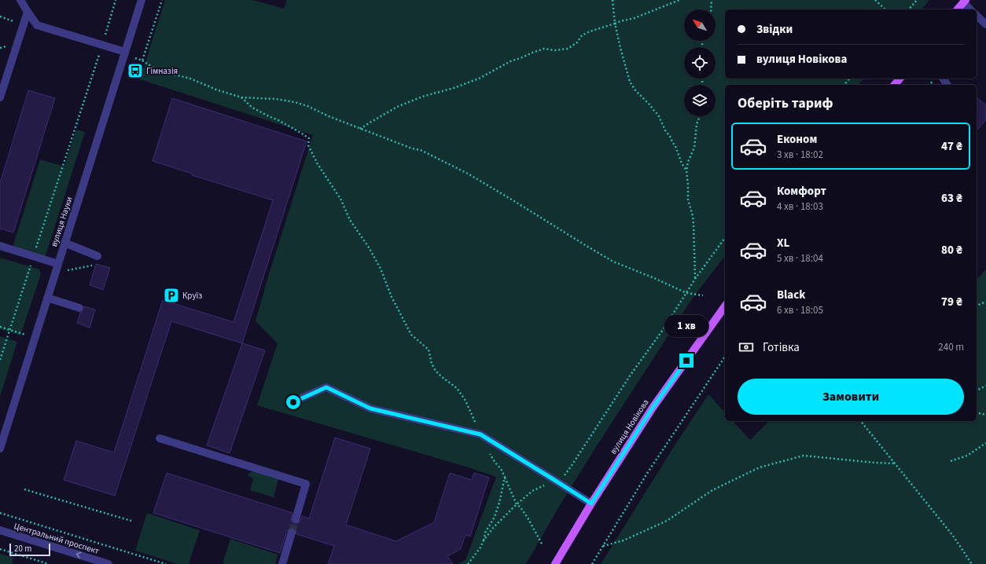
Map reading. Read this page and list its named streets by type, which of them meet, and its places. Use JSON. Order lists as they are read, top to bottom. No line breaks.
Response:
{"streets":{"main road":["вулиця Новікова"],"street":["вулиця Науки","Центральний проспект"]},"one_way":["Центральний проспект"],"places":{"bus stop":["Гімназія"],"parking":["Круїз"]},"scale_bar":"20 m","north":"top left","page":{"banner":["Звідки","вулиця Новікова"],"heading":"Оберіть тариф","list":[{"name":"Економ","note":"3 хв · 18:02","value":"47 ₴"},{"name":"Комфорт","note":"4 хв · 18:03","value":"63 ₴"},{"name":"XL","note":"5 хв · 18:04","value":"80 ₴"},{"name":"Black","note":"6 хв · 18:05","value":"79 ₴"}],"bubble":"1 хв","pay":["Готівка","240 m"],"buttons":"Замовити","scale":"20 m"}}
